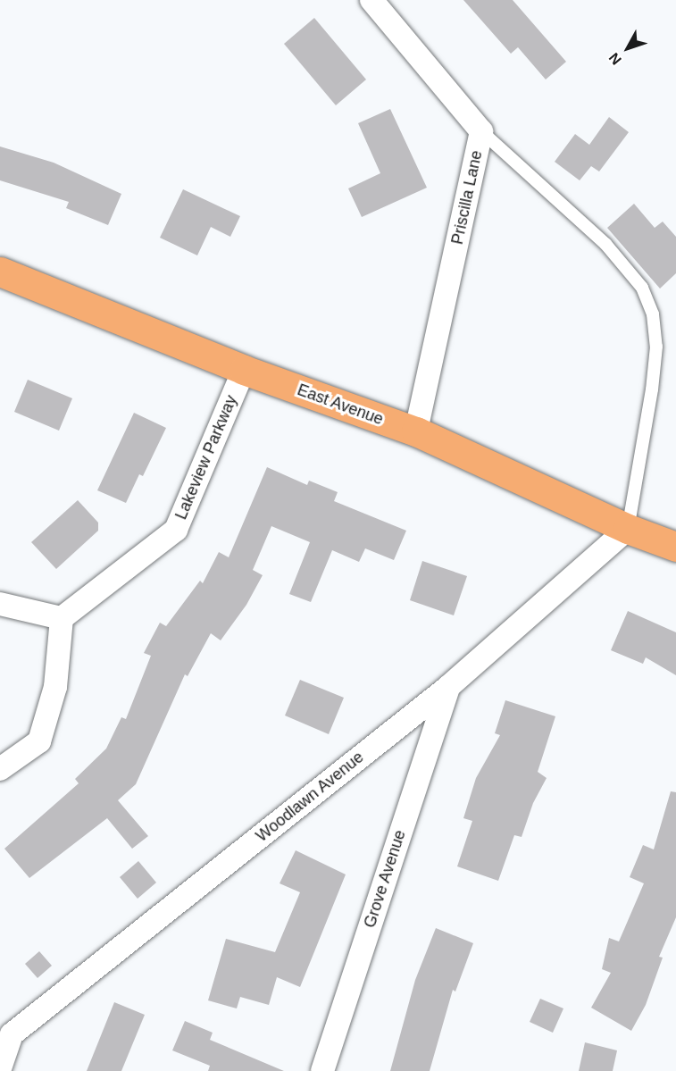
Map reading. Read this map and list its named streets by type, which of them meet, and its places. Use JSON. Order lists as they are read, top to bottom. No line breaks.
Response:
{"streets":{"highway":["East Avenue"],"street":["Priscilla Lane","Lakeview Parkway","Woodlawn Avenue","Grove Avenue"]},"crossings":[["Priscilla Lane","East Avenue"],["East Avenue","Lakeview Parkway"],["East Avenue","Woodlawn Avenue"],["Woodlawn Avenue","Grove Avenue"]],"north":"bottom left"}
